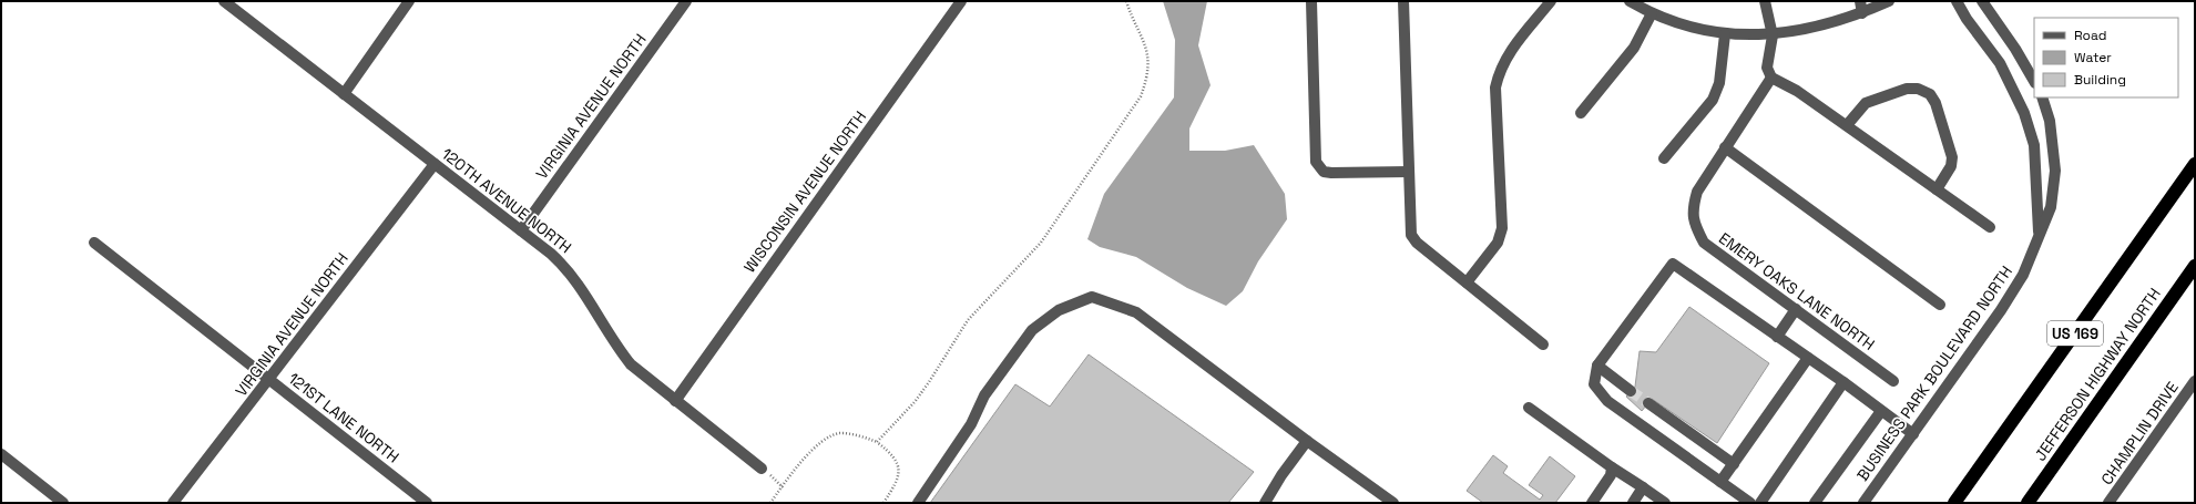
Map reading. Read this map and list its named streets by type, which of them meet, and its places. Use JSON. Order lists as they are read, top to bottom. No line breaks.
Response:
{"streets":{"highway":["US 169","JEFFERSON HIGHWAY NORTH"],"street":["VIRGINIA AVENUE NORTH","WISCONSIN AVENUE NORTH","120TH AVENUE NORTH","EMERY OAKS LANE NORTH","BUSINESS PARK BOULEVARD NORTH","121ST LANE NORTH","CHAMPLIN DRIVE"]},"crossings":[["VIRGINIA AVENUE NORTH","120TH AVENUE NORTH"],["VIRGINIA AVENUE NORTH","121ST LANE NORTH"],["WISCONSIN AVENUE NORTH","120TH AVENUE NORTH"]],"legend":["Road","Water","Building"]}
